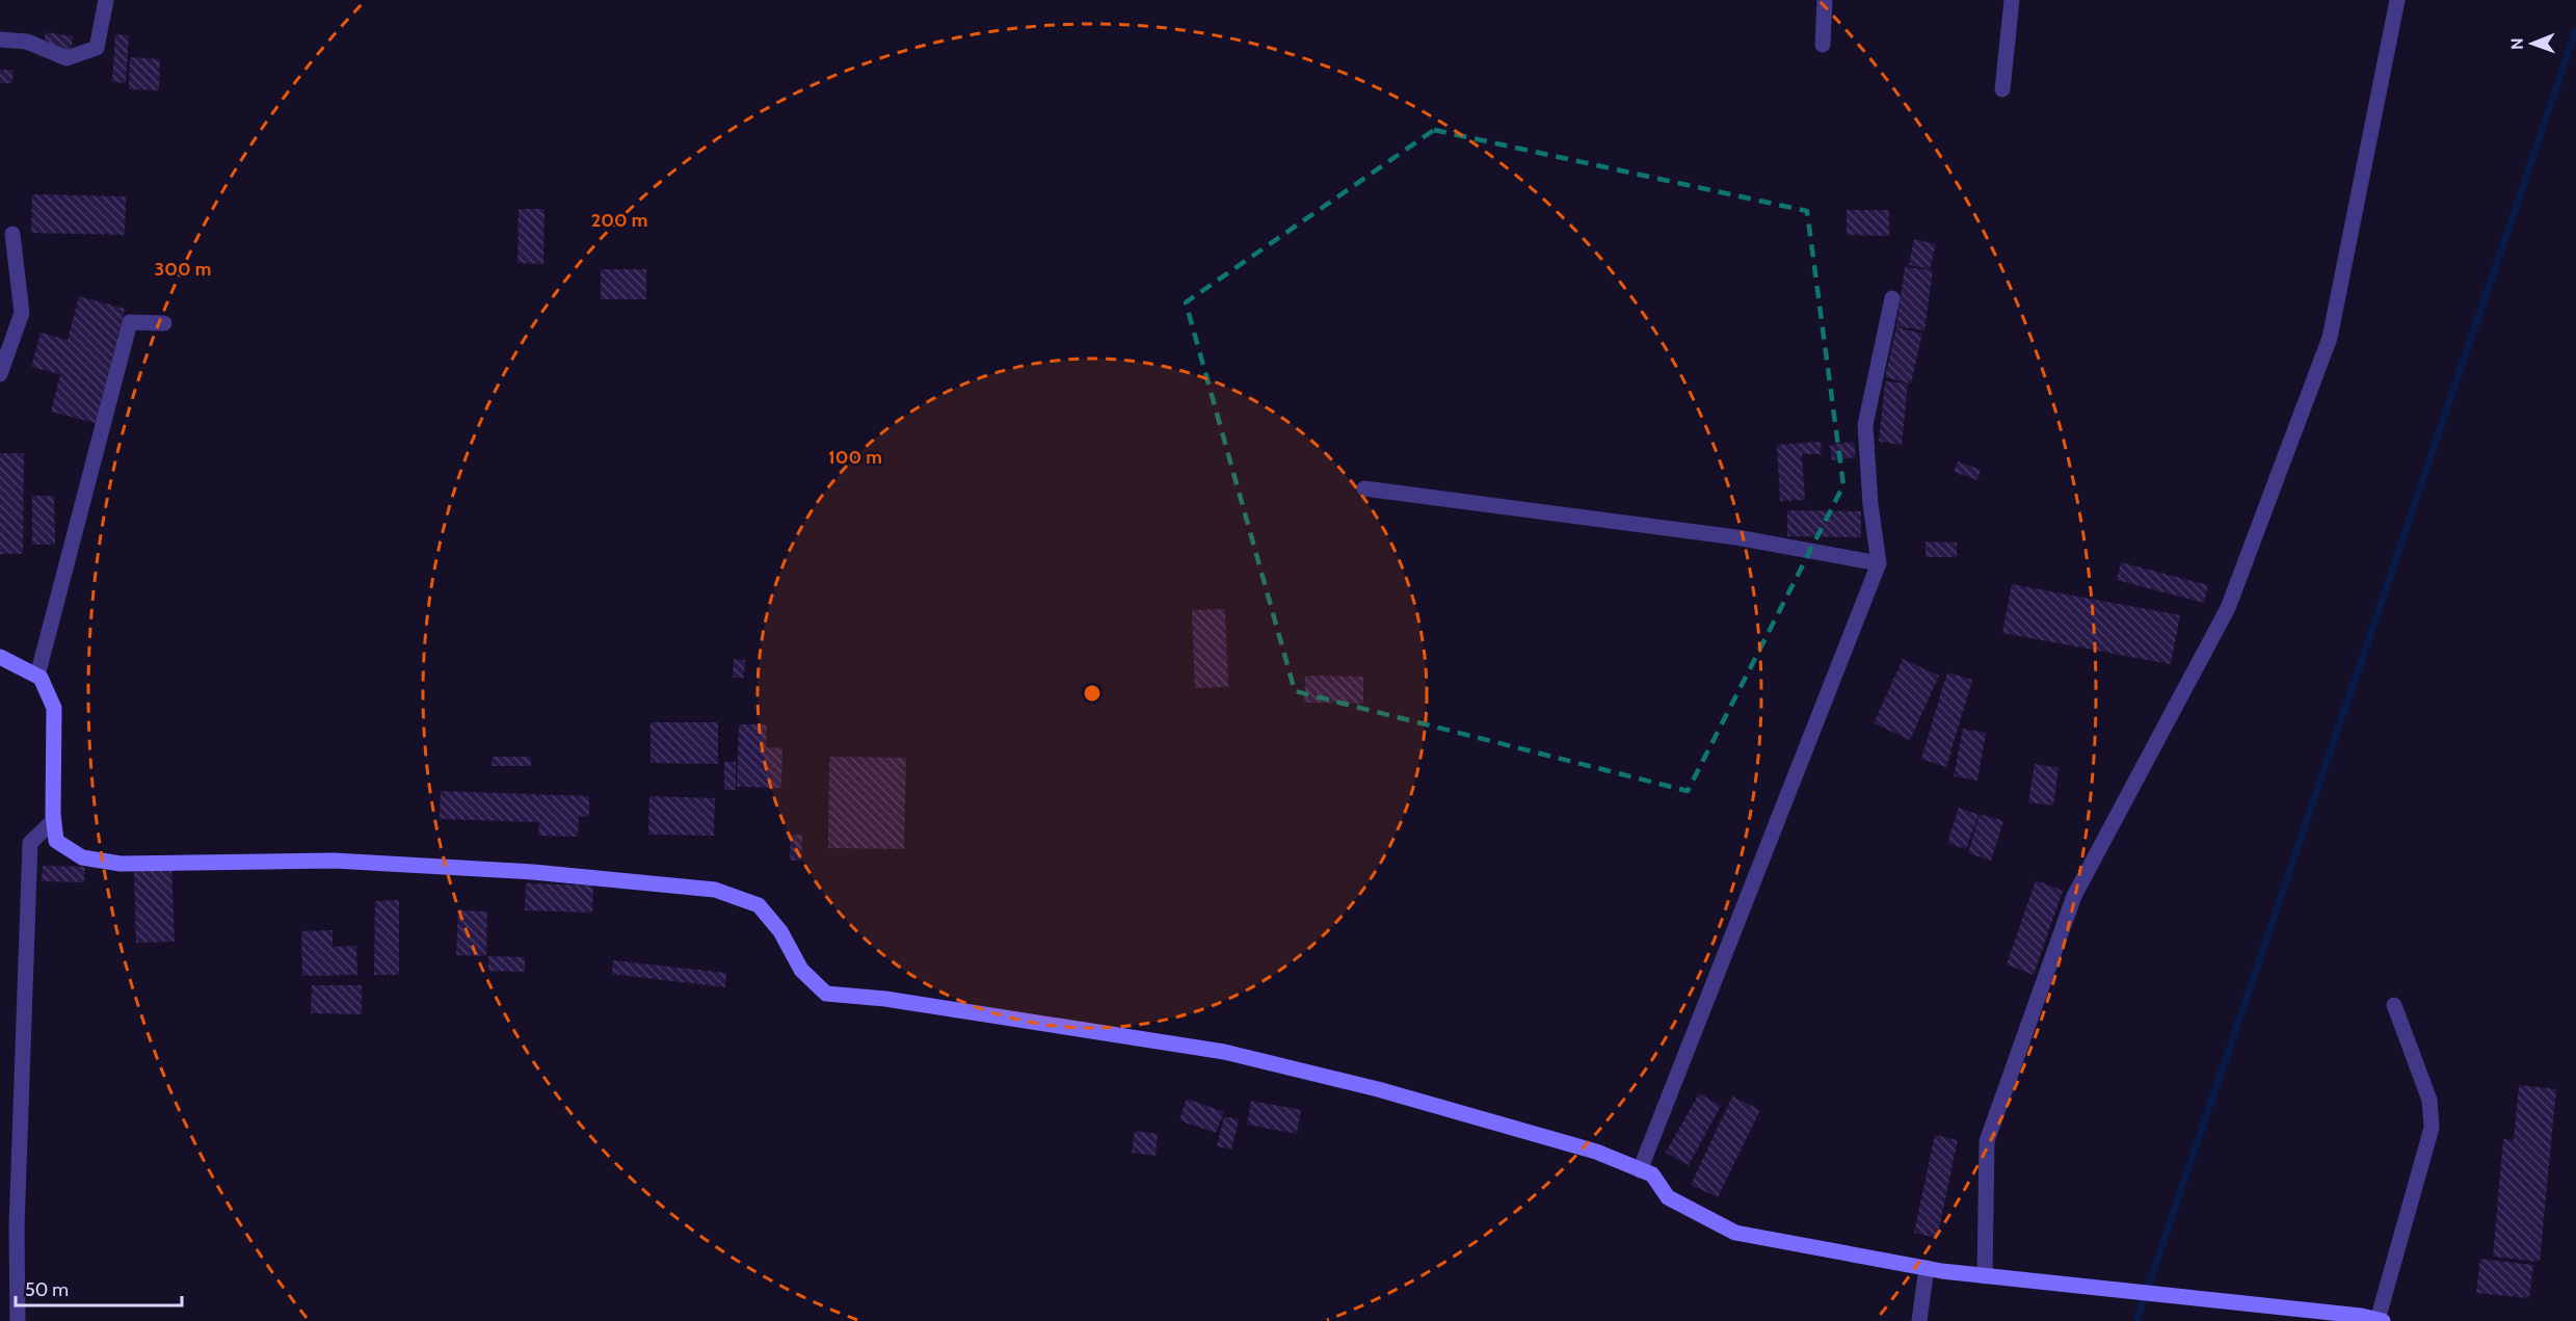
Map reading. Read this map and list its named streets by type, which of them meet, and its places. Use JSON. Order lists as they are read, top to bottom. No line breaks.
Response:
{"scale_bar":"50 m","north":"left","rings":["200 m","300 m","100 m"]}
